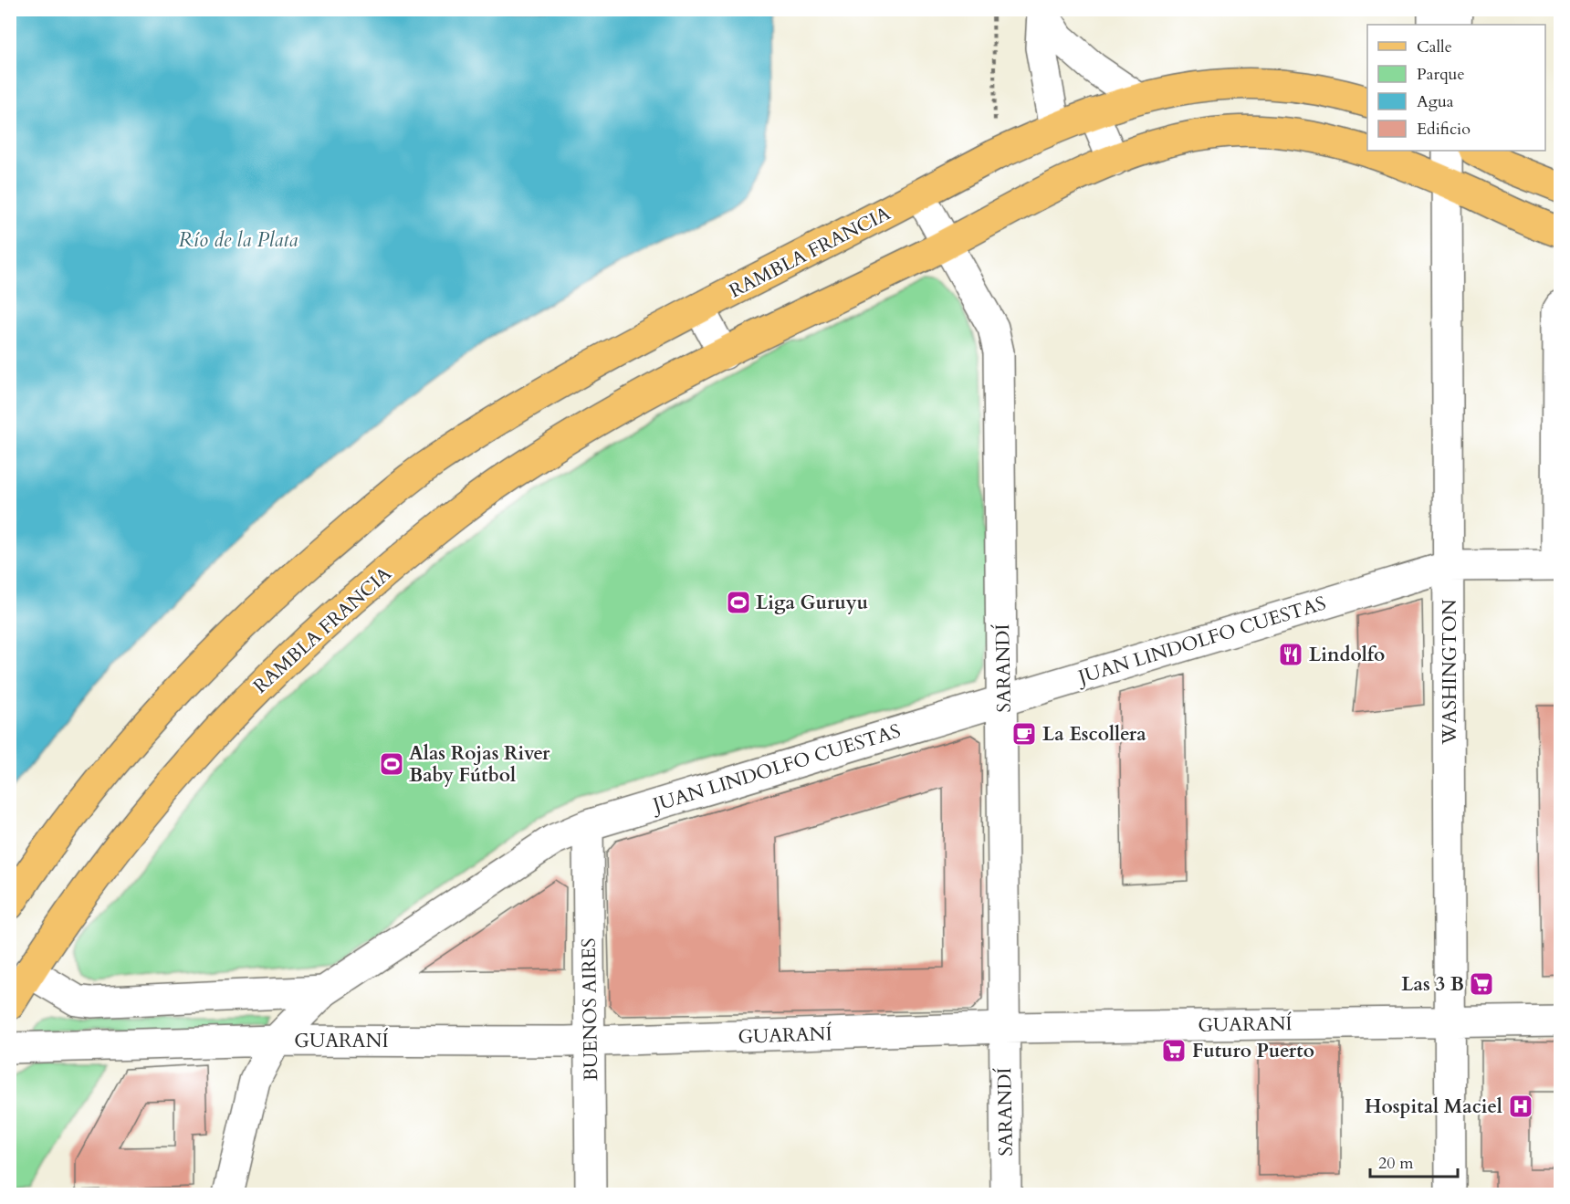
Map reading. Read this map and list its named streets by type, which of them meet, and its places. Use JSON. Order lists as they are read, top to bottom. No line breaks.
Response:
{"streets":{"main road":["RAMBLA FRANCIA"],"street":["JUAN LINDOLFO CUESTAS","SARANDÍ","WASHINGTON","BUENOS AIRES","GUARANÍ"]},"crossings":[["RAMBLA FRANCIA","SARANDÍ"],["RAMBLA FRANCIA","WASHINGTON"],["JUAN LINDOLFO CUESTAS","SARANDÍ"],["JUAN LINDOLFO CUESTAS","WASHINGTON"],["JUAN LINDOLFO CUESTAS","BUENOS AIRES"],["JUAN LINDOLFO CUESTAS","GUARANÍ"],["SARANDÍ","GUARANÍ"],["WASHINGTON","GUARANÍ"],["BUENOS AIRES","GUARANÍ"]],"water":["Río de la Plata"],"places":{"sports":["Liga Guruyu","Alas Rojas River Baby Fútbol"],"restaurant":["Lindolfo"],"cafe":["La Escollera"],"supermarket":["Las 3 B","Futuro Puerto"],"hospital":["Hospital Maciel"]},"legend":["Calle","Parque","Agua","Edificio"],"scale_bar":"20 m"}
